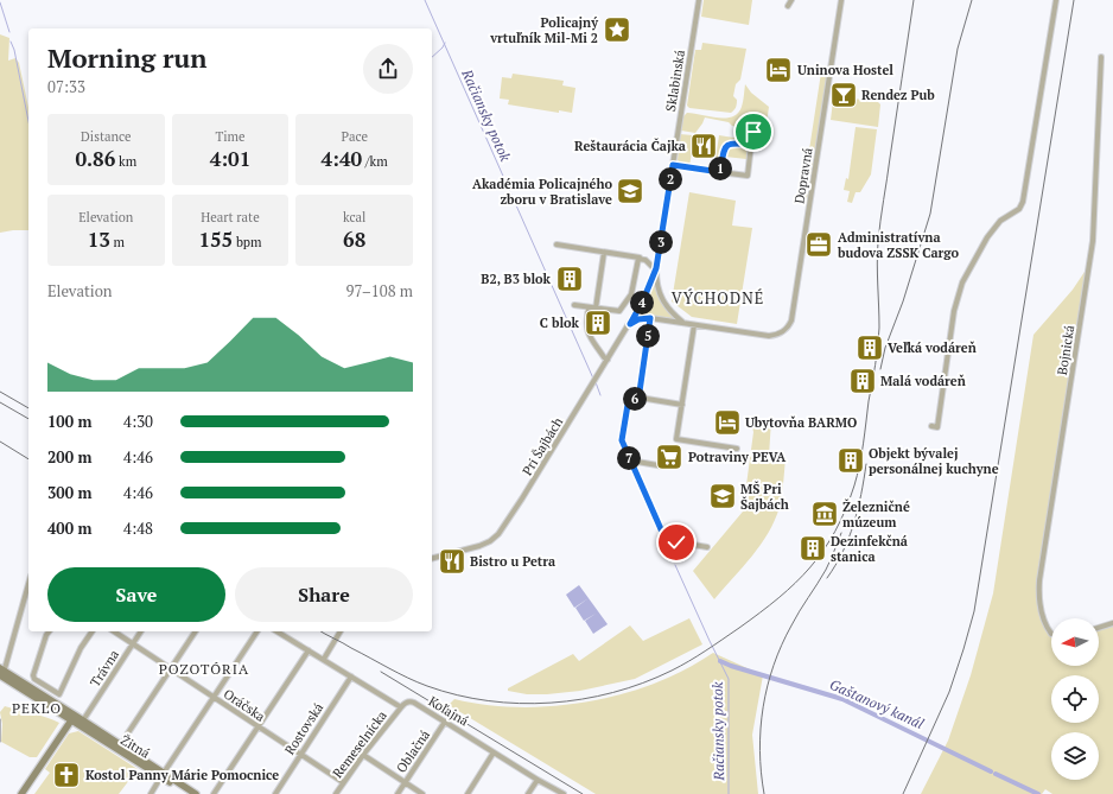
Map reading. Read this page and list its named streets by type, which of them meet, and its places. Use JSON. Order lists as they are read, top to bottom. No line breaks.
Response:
{"streets":{"main road":["Žitná"],"street":["Sklabinská","Dopravná","Bojnická","Pri Šajbách","Trávna","Oráčska","Koľajná","Rostovská","Remeselnícka","Oblačná"]},"crossings":[["Sklabinská","Pri Šajbách"],["Trávna","Oráčska"],["Trávna","Žitná"],["Oráčska","Rostovská"],["Oráčska","Remeselnícka"],["Koľajná","Remeselnícka"],["Koľajná","Oblačná"]],"districts":["VÝCHODNÉ","POZOTÓRIA","PEKLO"],"water":["Račiansky potok","Gaštanový kanál"],"places":{"place":["Policajný vrtuľník Mil-Mi 2"],"hotel":["Uninova Hostel","Ubytovňa BARMO"],"bar":["Rendez Pub"],"restaurant":["Reštaurácia Čajka","Bistro u Petra"],"school or university":["Akadémia Policajného zboru v Bratislave","MŠ Pri Šajbách"],"office":["Administratívna budova ZSSK Cargo"],"building":["B2, B3 blok","C blok","Veľká vodáreň","Malá vodáreň","Objekt bývalej personálnej kuchyne","Dezinfekčná stanica"],"supermarket":["Potraviny PEVA"],"museum":["Železničné múzeum"],"church":["Kostol Panny Márie Pomocnice"]},"north":"left","page":{"heading":["Morning run","07:33"],"stats":[["Distance","0.86 km"],["Time","4:01"],["Pace","4:40 /km"],["Elevation","13 m"],["Heart rate","155 bpm"],["kcal","68"]],"pins":["1","2","3","4","5","6","7"],"chart":["Elevation","97–108 m"],"list":[{"name":"100 m","note":"4:30"},{"name":"200 m","note":"4:46"},{"name":"300 m","note":"4:46"},{"name":"400 m","note":"4:48"}],"buttons":["Save","Share"]}}
